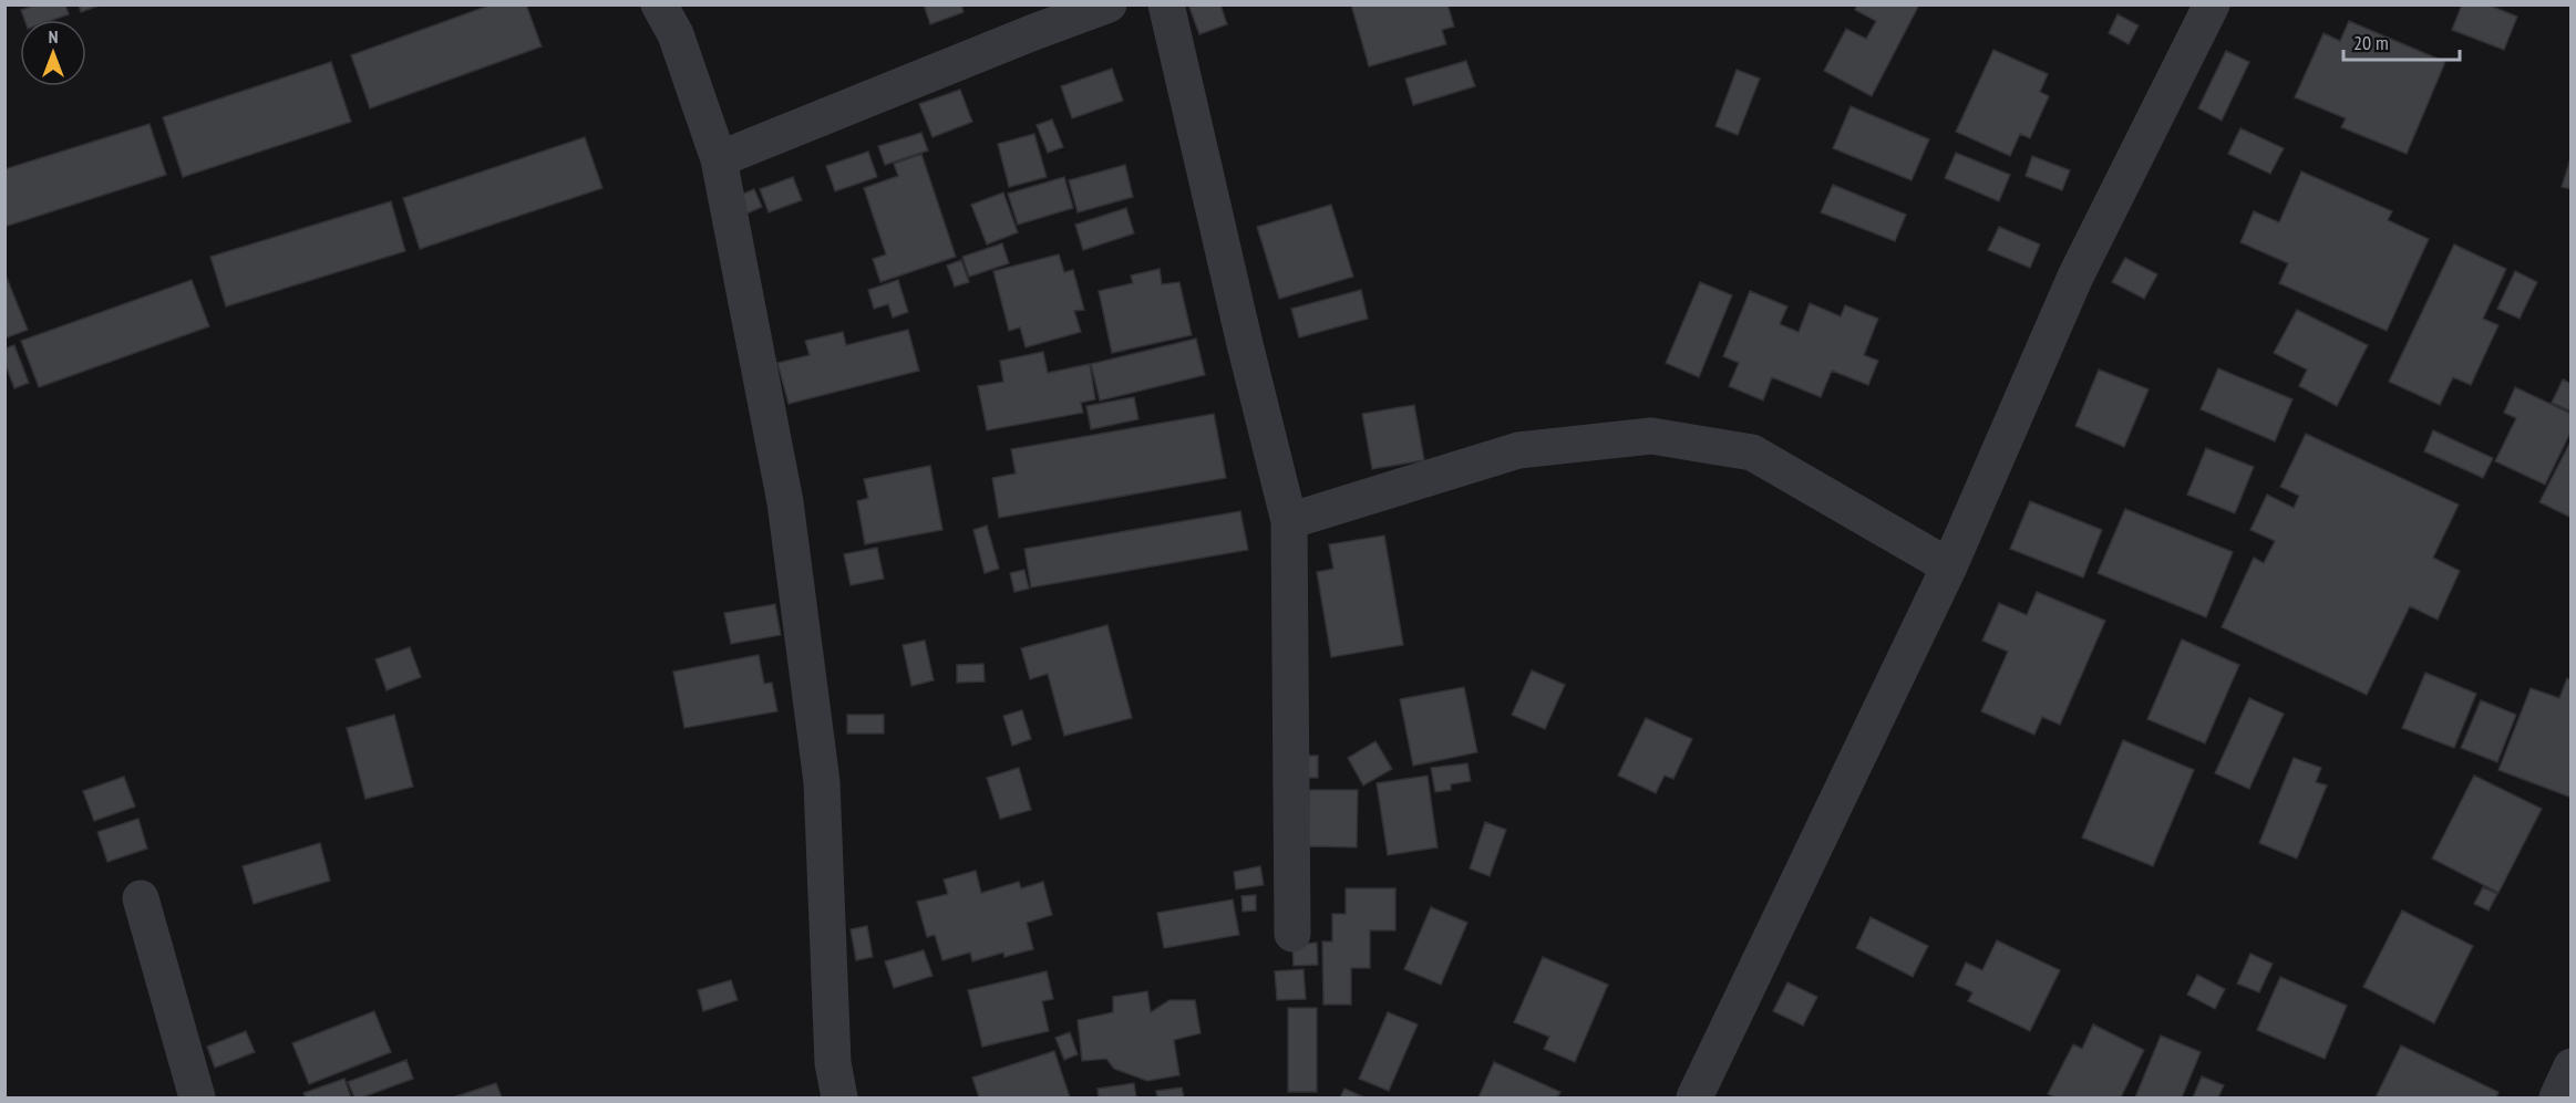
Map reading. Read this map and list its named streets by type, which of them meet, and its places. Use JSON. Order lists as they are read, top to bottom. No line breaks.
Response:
{"scale_bar":"20 m","north":"top"}
